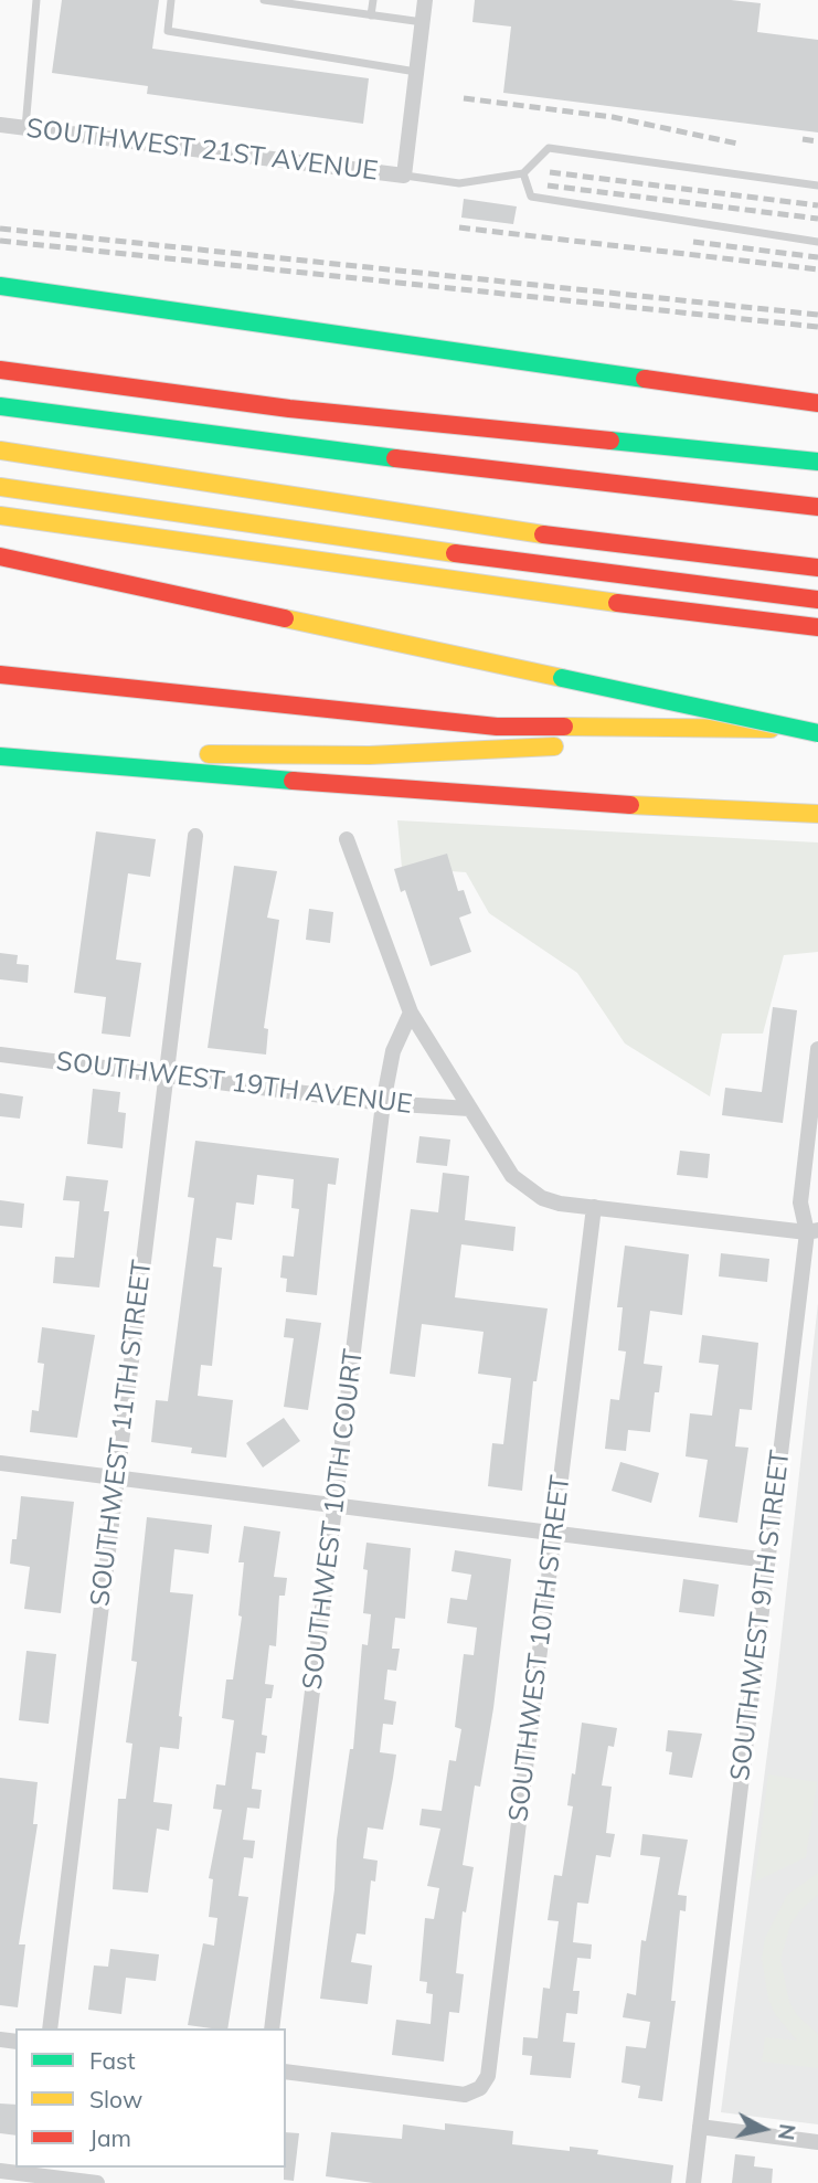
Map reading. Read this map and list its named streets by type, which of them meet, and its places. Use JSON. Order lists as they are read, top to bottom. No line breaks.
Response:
{"streets":{"street":["SOUTHWEST 21ST AVENUE","SOUTHWEST 19TH AVENUE","SOUTHWEST 11TH STREET","SOUTHWEST 10TH COURT","SOUTHWEST 9TH STREET","SOUTHWEST 10TH STREET"]},"crossings":[["SOUTHWEST 19TH AVENUE","SOUTHWEST 11TH STREET"],["SOUTHWEST 19TH AVENUE","SOUTHWEST 10TH COURT"]],"legend":["Fast","Slow","Jam"],"north":"right"}
